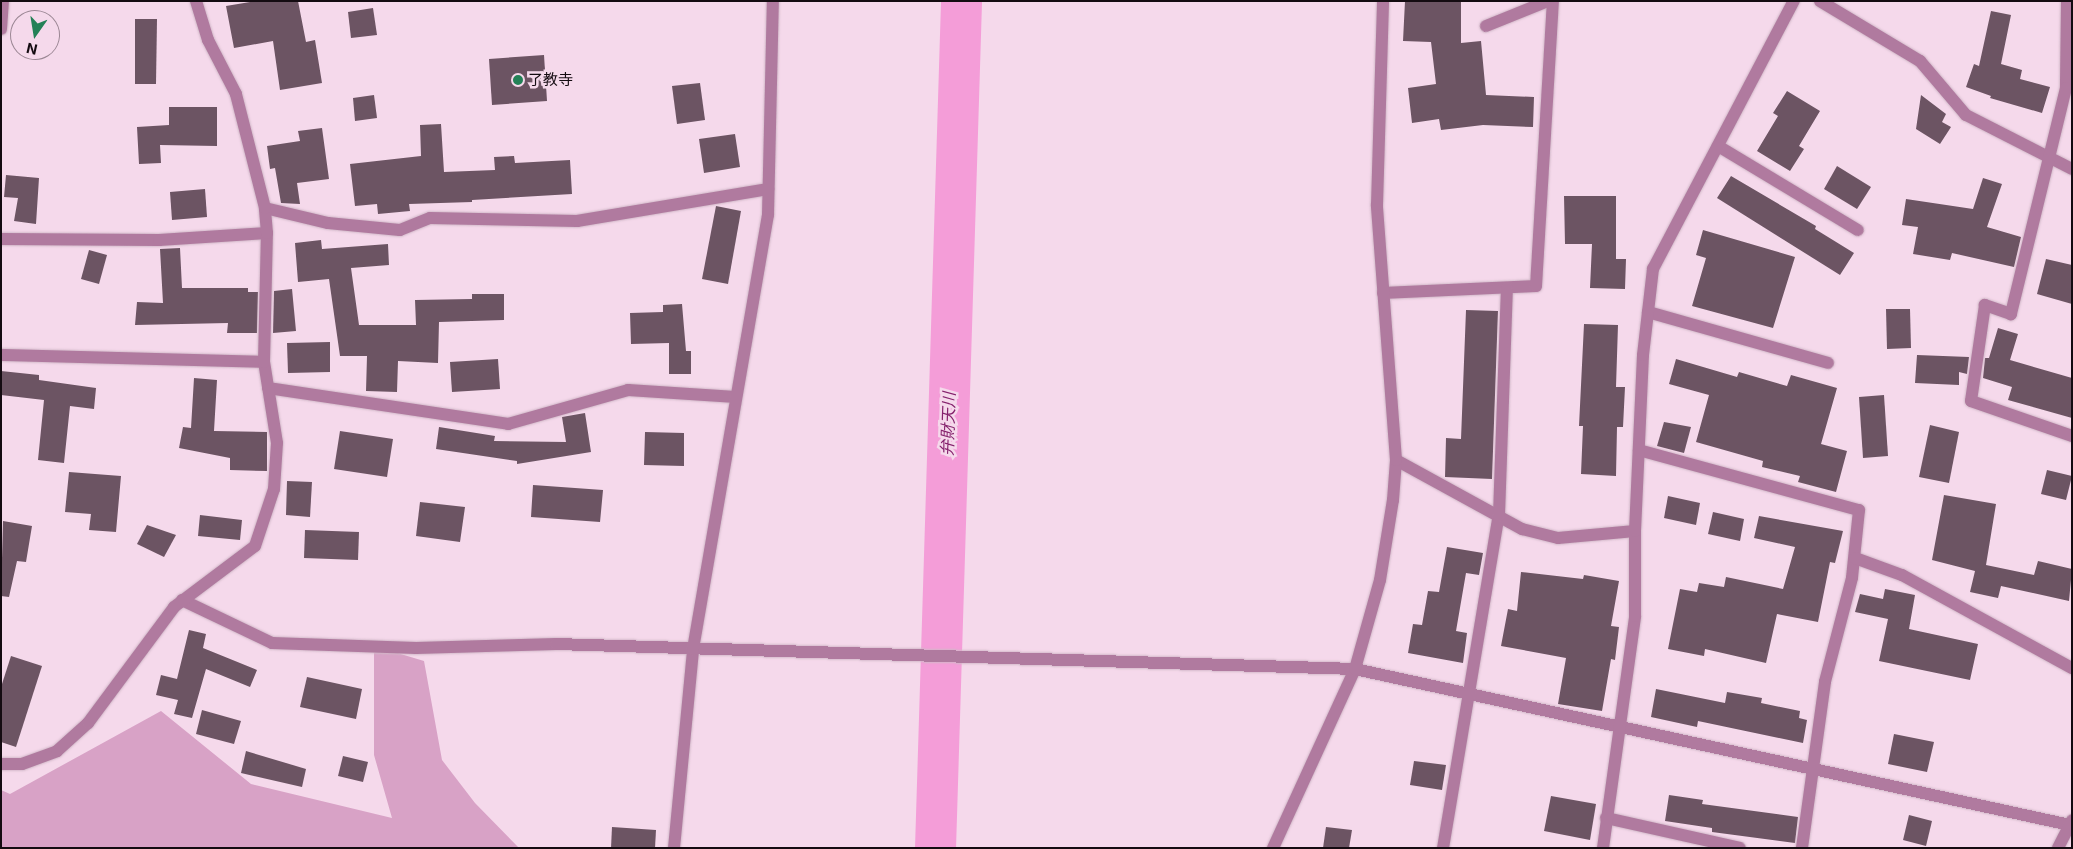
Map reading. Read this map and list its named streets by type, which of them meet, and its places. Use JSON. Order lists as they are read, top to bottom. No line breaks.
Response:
{"water":["弁財天川"],"places":["了教寺"],"north":"bottom"}
